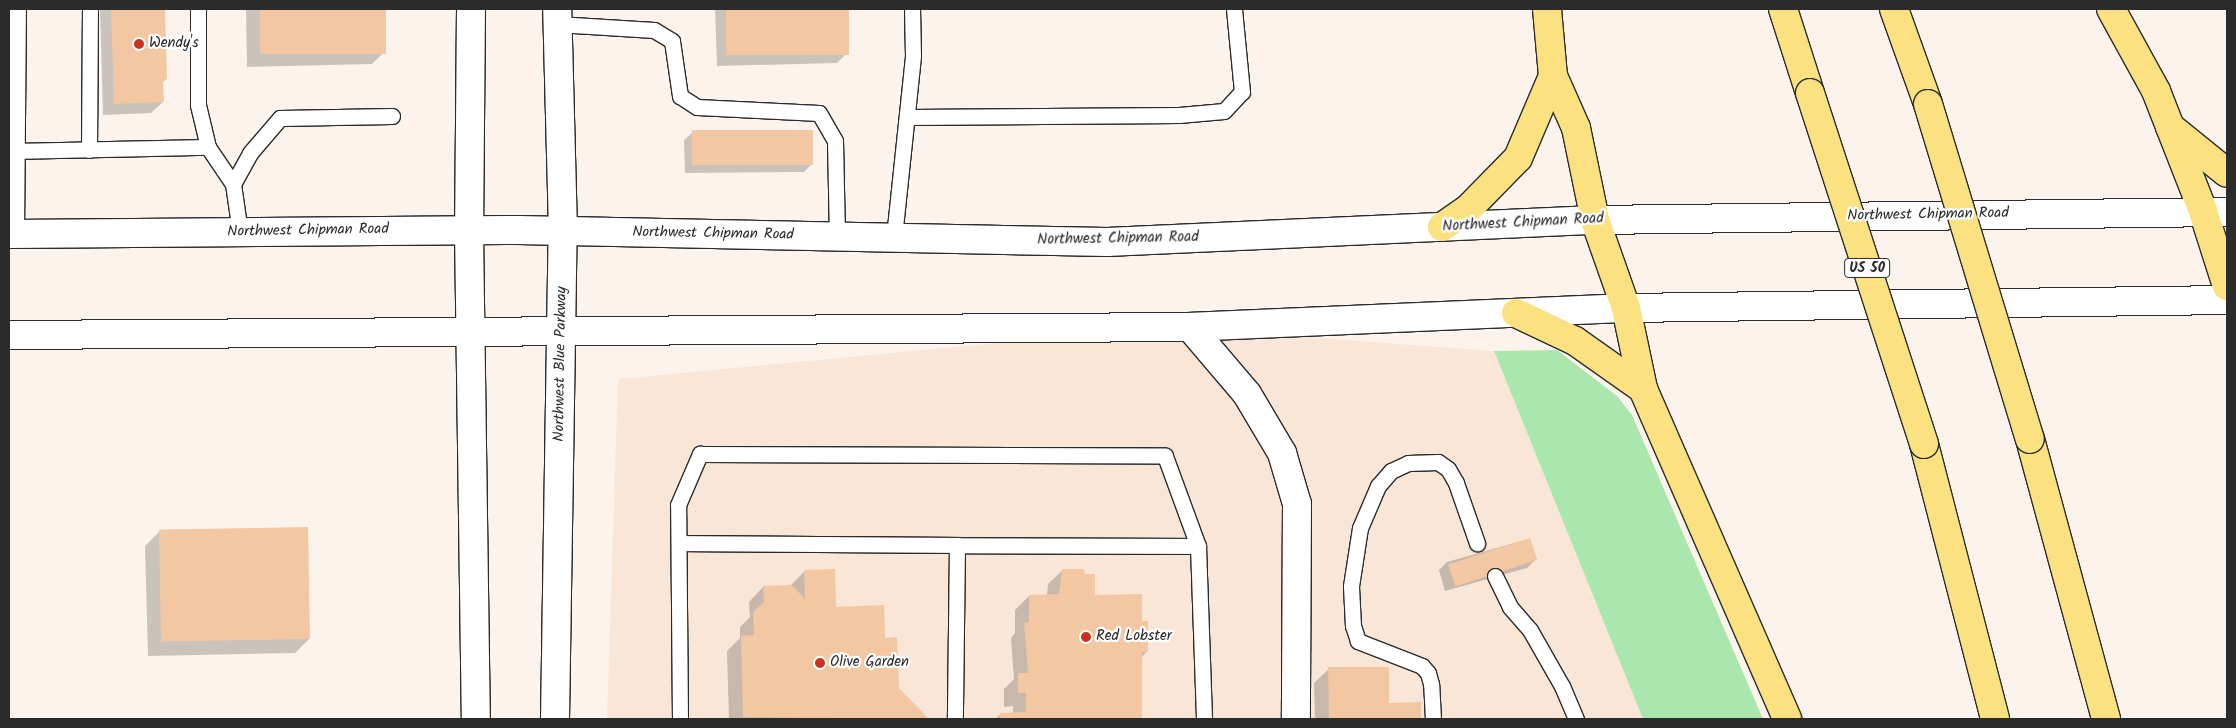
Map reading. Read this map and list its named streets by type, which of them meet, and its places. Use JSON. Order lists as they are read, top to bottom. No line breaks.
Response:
{"streets":{"highway":["US 50"],"main road":["Northwest Chipman Road","Northwest Blue Parkway"]},"crossings":[["Northwest Chipman Road","Northwest Blue Parkway"]],"places":["Wendy's","Red Lobster","Olive Garden"]}
